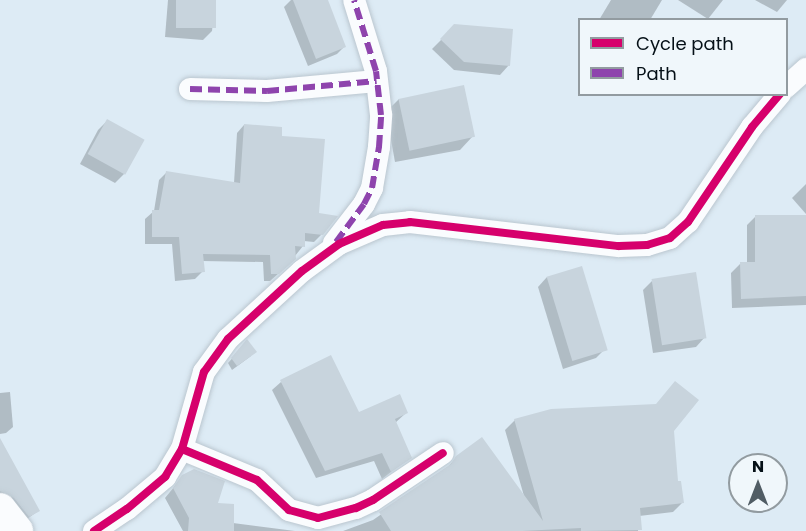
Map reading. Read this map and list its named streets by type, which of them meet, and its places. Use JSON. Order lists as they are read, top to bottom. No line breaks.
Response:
{"legend":["Cycle path","Path"],"north":"top"}
